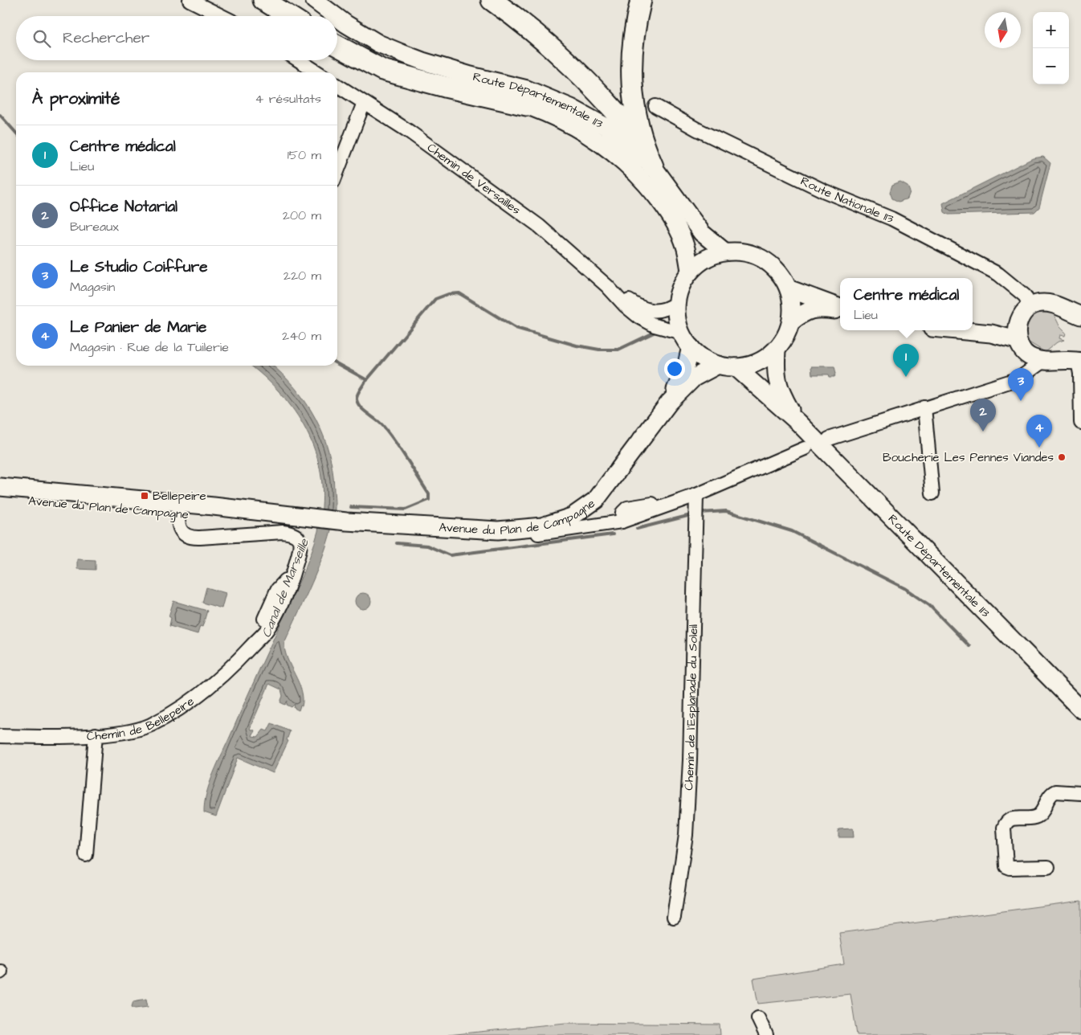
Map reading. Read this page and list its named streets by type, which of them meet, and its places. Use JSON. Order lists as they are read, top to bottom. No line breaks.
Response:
{"streets":{"main road":["Route Départementale 113","Avenue du Plan de Campagne"],"street":["Chemin de Versailles","Route Nationale 113","Chemin de l'Esplanade du Soleil","Chemin de Bellepeire"]},"crossings":[["Route Départementale 113","Chemin de Versailles"],["Route Départementale 113","Avenue du Plan de Campagne"],["Chemin de Versailles","Avenue du Plan de Campagne"],["Avenue du Plan de Campagne","Chemin de Bellepeire"]],"water":["Canal de Marseille"],"places":{"other":["Boucherie Les Pennes Viandes"],"transit":["Bellepeire"]},"north":"bottom","page":{"map_buttons":["+","−"],"search":"Rechercher","heading":["À proximité","4 résultats"],"list":[{"mark":"1","name":"Centre médical","note":"Lieu","value":"150 m"},{"mark":"2","name":"Office Notarial","note":"Bureaux","value":"200 m"},{"mark":"3","name":"Le Studio Coiffure","note":"Magasin","value":"220 m"},{"mark":"4","name":"Le Panier de Marie","note":"Magasin · Rue de la Tuilerie","value":"240 m"}],"popup":["Centre médical","Lieu"],"pins":["1","3","2","4"]}}
